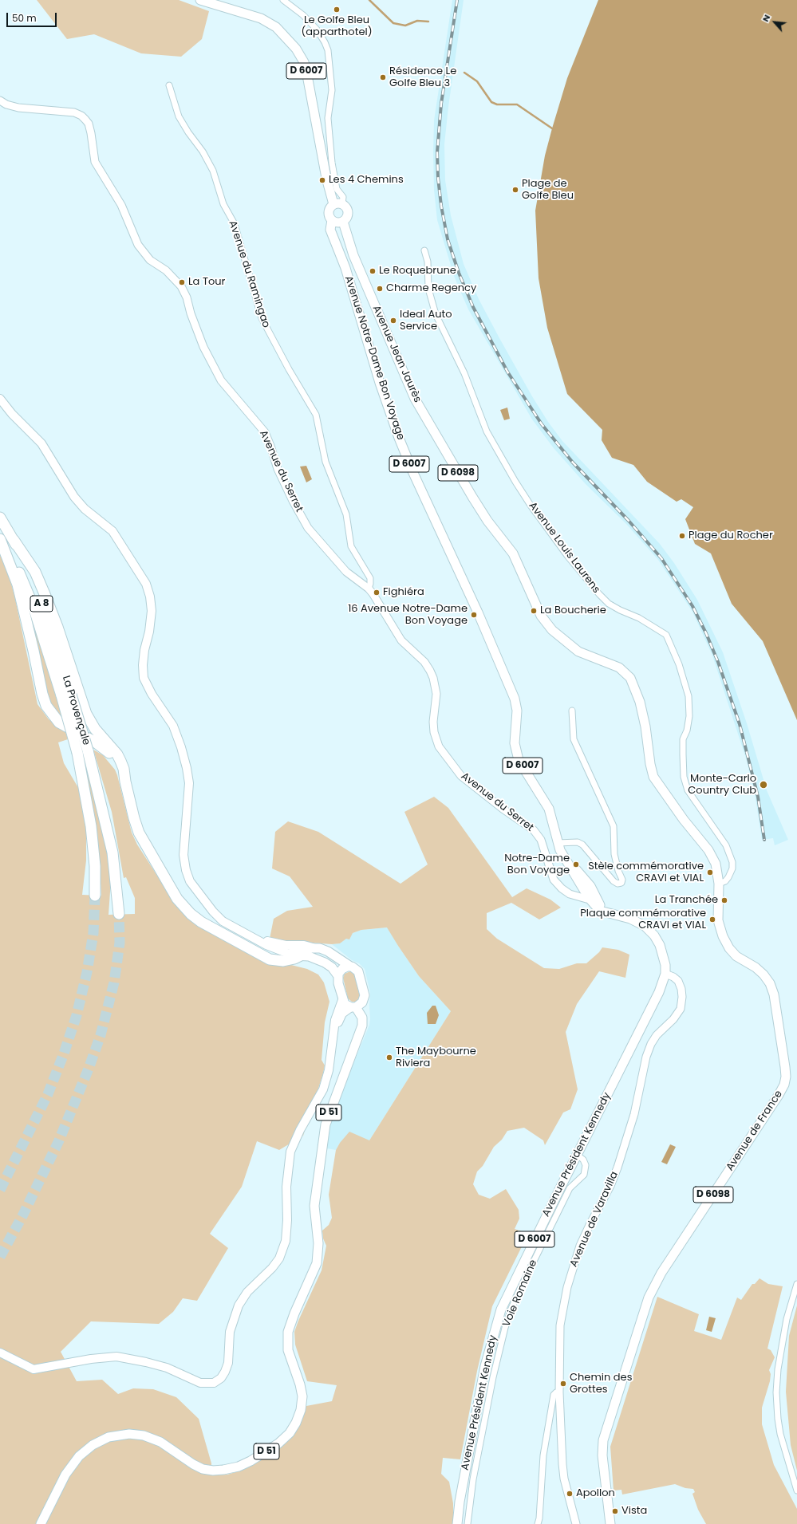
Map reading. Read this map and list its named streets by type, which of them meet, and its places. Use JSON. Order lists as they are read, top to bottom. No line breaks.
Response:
{"streets":{"highway":["A 8","La Provençale"],"main road":["D 6007","Avenue Jean Jaurès","Avenue Notre-Dame Bon Voyage","D 6098","D 51","Avenue de France","Avenue Président Kennedy"],"street":["Avenue du Ramingao","Avenue du Serret","Avenue Louis Laurens","Avenue de Varavilla","Voie Romaine"]},"crossings":[["D 6007","Avenue Jean Jaurès"],["D 6007","Avenue Notre-Dame Bon Voyage"],["Avenue du Ramingao","Avenue du Serret"],["Avenue Jean Jaurès","Avenue Notre-Dame Bon Voyage"],["Avenue Jean Jaurès","Avenue Louis Laurens"],["Avenue Jean Jaurès","Avenue de France"],["Avenue Notre-Dame Bon Voyage","Avenue du Serret"],["Avenue Notre-Dame Bon Voyage","Avenue Président Kennedy"],["Avenue Louis Laurens","Avenue de France"],["Avenue Président Kennedy","Avenue de Varavilla"],["Avenue Président Kennedy","Voie Romaine"]],"places":["Le Golfe Bleu (apparthotel)","Résidence Le Golfe Bleu 3","Les 4 Chemins","Plage de Golfe Bleu","Le Roquebrune","La Tour","Charme Regency","Ideal Auto Service","Plage du Rocher","Fighiéra","La Boucherie","16 Avenue Notre-Dame Bon Voyage","Monte-Carlo Country Club","Notre-Dame Bon Voyage","Stèle commémorative CRAVI et VIAL","La Tranchée","Plaque commémorative CRAVI et VIAL","The Maybourne Riviera","Chemin des Grottes","Apollon","Vista"],"scale_bar":"50 m","north":"top left"}
